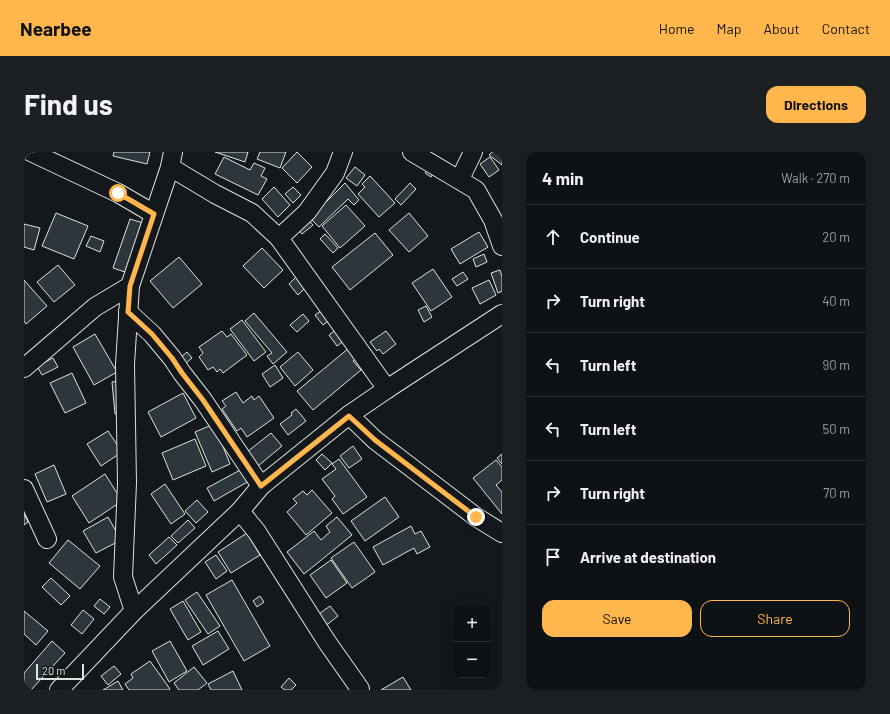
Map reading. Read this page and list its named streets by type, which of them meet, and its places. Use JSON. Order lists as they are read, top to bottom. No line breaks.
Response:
{"scale_bar":"20 m","page":{"header":"Nearbee","nav":["Home","Map","About","Contact"],"buttons":["Directions",["Save","Share"]],"title":"Find us","heading":["4 min","Walk · 270 m"],"list":[["Continue","20 m"],["Turn right","40 m"],["Turn left","90 m"],["Turn left","50 m"],["Turn right","70 m"],"Arrive at destination"],"map_buttons":["+","−"],"scale":"20 m"}}
